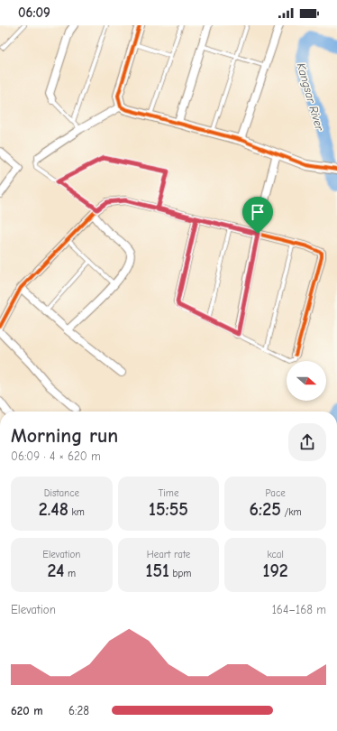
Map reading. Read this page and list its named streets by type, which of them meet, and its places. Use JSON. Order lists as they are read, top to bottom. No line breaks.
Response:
{"water":["Kangsar River"],"north":"right","page":{"status":"06:09","heading":["Morning run","06:09 · 4 × 620 m"],"stats":[["Distance","2.48 km"],["Time","15:55"],["Pace","6:25 /km"],["Elevation","24 m"],["Heart rate","151 bpm"],["kcal","192"]],"chart":["Elevation","164–168 m"],"list":[{"name":"620 m","note":"6:28"}]}}
